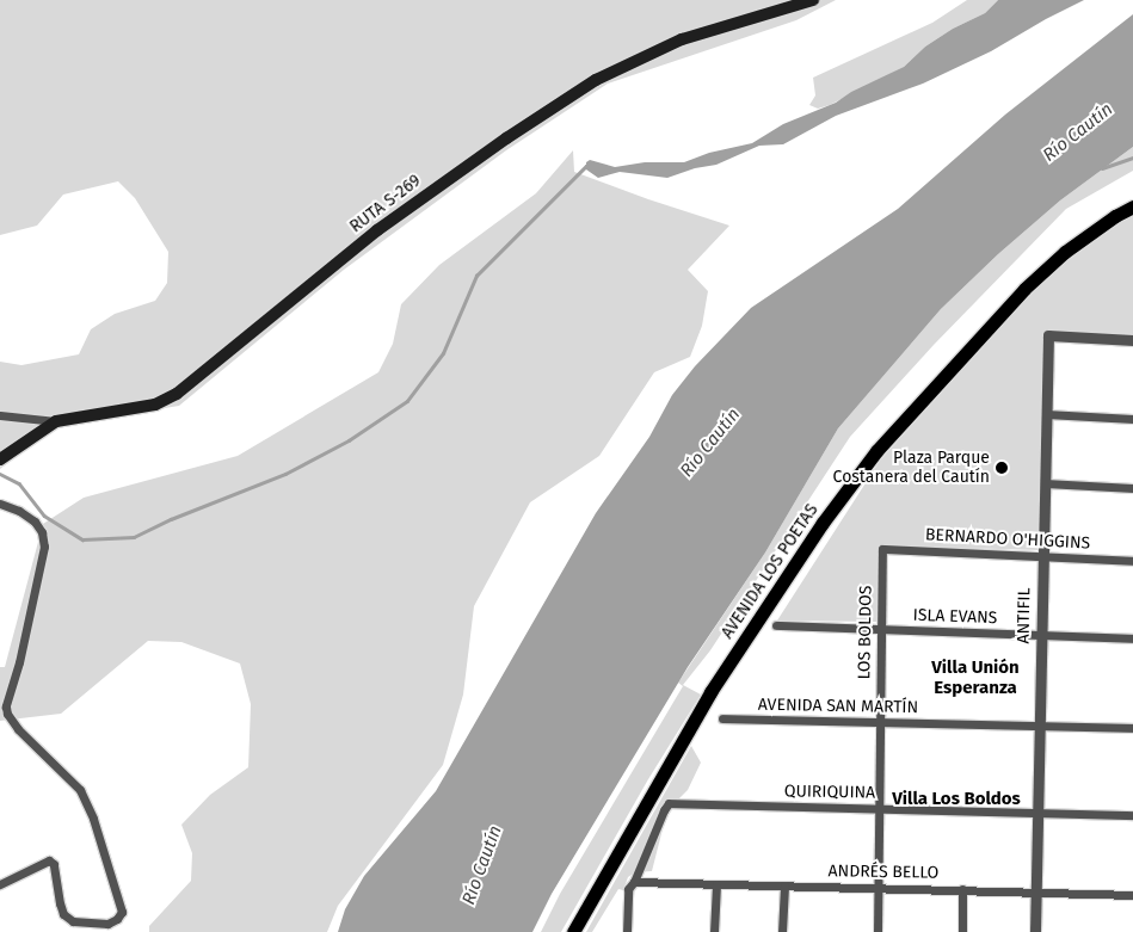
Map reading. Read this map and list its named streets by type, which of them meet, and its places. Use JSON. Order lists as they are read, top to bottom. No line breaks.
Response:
{"streets":{"main road":["RUTA S-269","AVENIDA LOS POETAS"],"street":["BERNARDO O'HIGGINS","ANTIFIL","ISLA EVANS","LOS BOLDOS","AVENIDA SAN MARTÍN","QUIRIQUINA","ANDRÉS BELLO"]},"crossings":[["BERNARDO O'HIGGINS","ANTIFIL"],["BERNARDO O'HIGGINS","LOS BOLDOS"],["ANTIFIL","ISLA EVANS"],["ANTIFIL","AVENIDA SAN MARTÍN"],["ANTIFIL","QUIRIQUINA"],["ANTIFIL","ANDRÉS BELLO"],["ISLA EVANS","LOS BOLDOS"],["LOS BOLDOS","AVENIDA SAN MARTÍN"],["LOS BOLDOS","QUIRIQUINA"],["LOS BOLDOS","ANDRÉS BELLO"],["QUIRIQUINA","ANDRÉS BELLO"]],"districts":["Villa Unión Esperanza","Villa Los Boldos"],"water":["Río Cautín"],"places":["Plaza Parque Costanera del Cautín"]}
